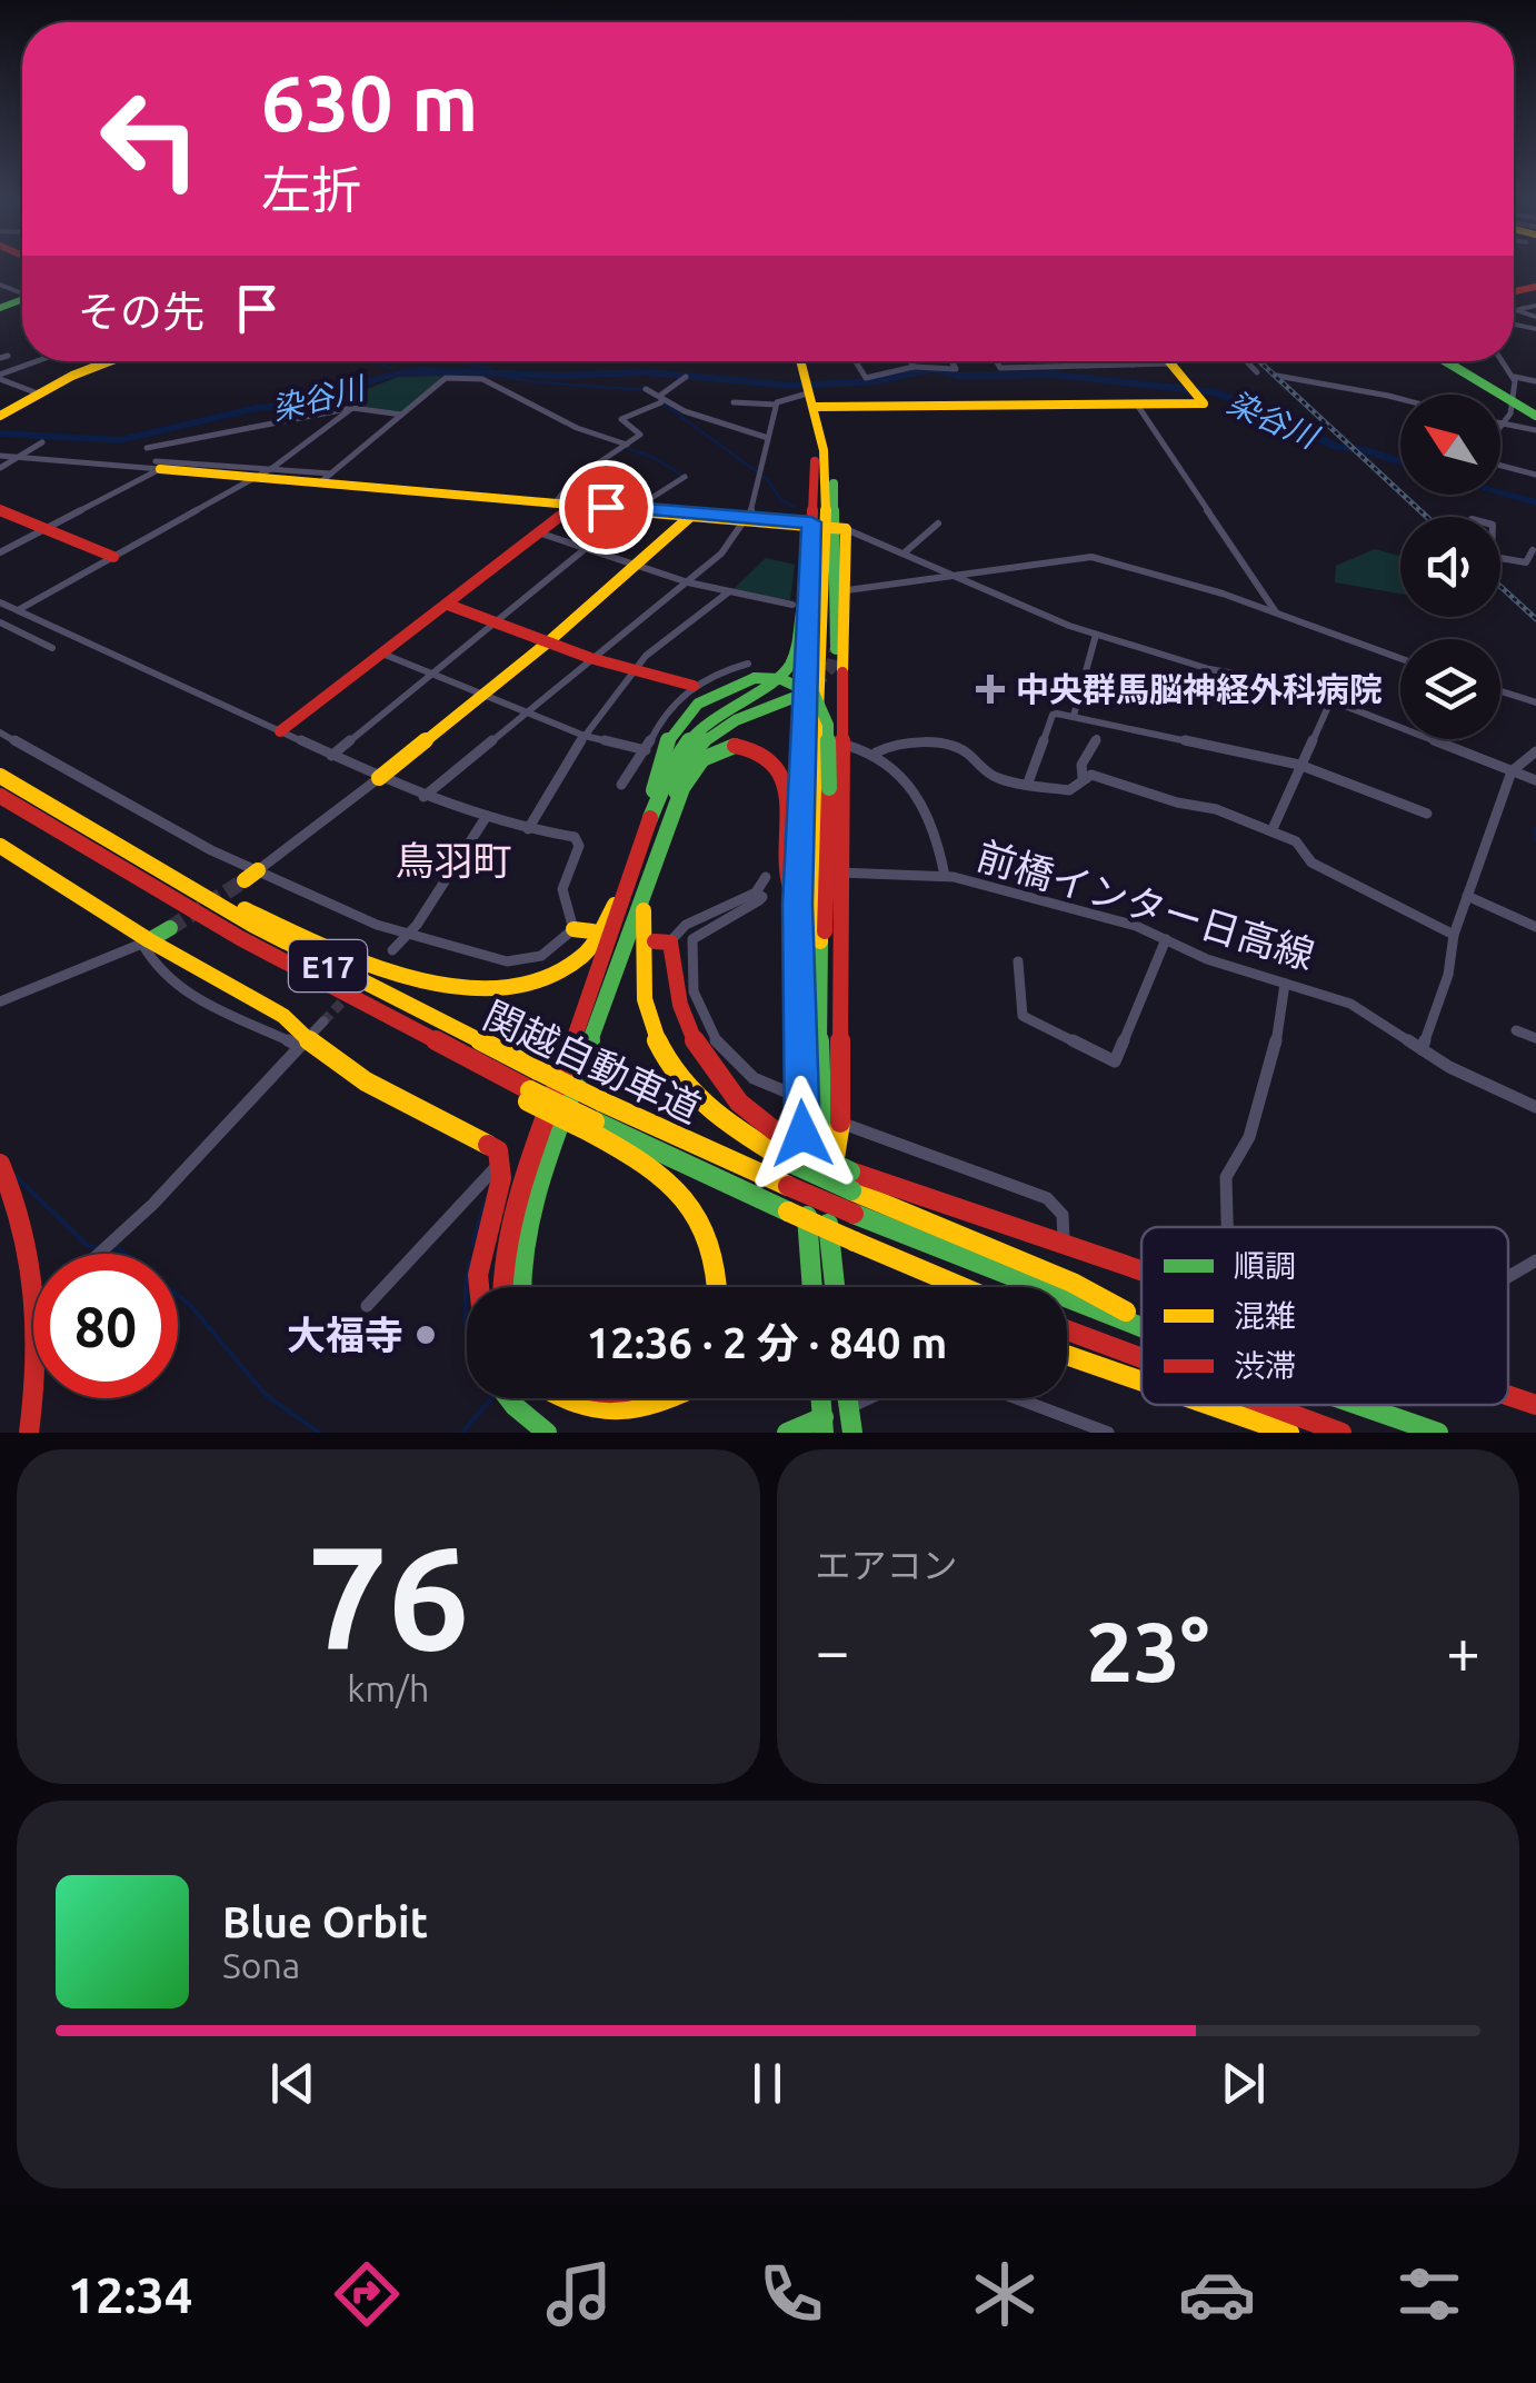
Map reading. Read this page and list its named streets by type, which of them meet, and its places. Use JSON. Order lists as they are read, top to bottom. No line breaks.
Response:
{"streets":{"main road":["E17","関越自動車道"],"street":["前橋インター日高線"]},"districts":["鳥羽町"],"water":["染谷川"],"places":{"health":["中央群馬脳神経外科病院"],"other":["大福寺"]},"legend":["順調","混雑","渋滞"],"north":"top left","page":{"turn":["630 m","左折"],"then":"その先","limit":"80","trip":"12:36 · 2 分 · 840 m","tile":[["76","km/h"],"エアコン"],"heat":["−","23°","+"],"song":["Blue Orbit","Sona"],"tabs":"12:34"}}
